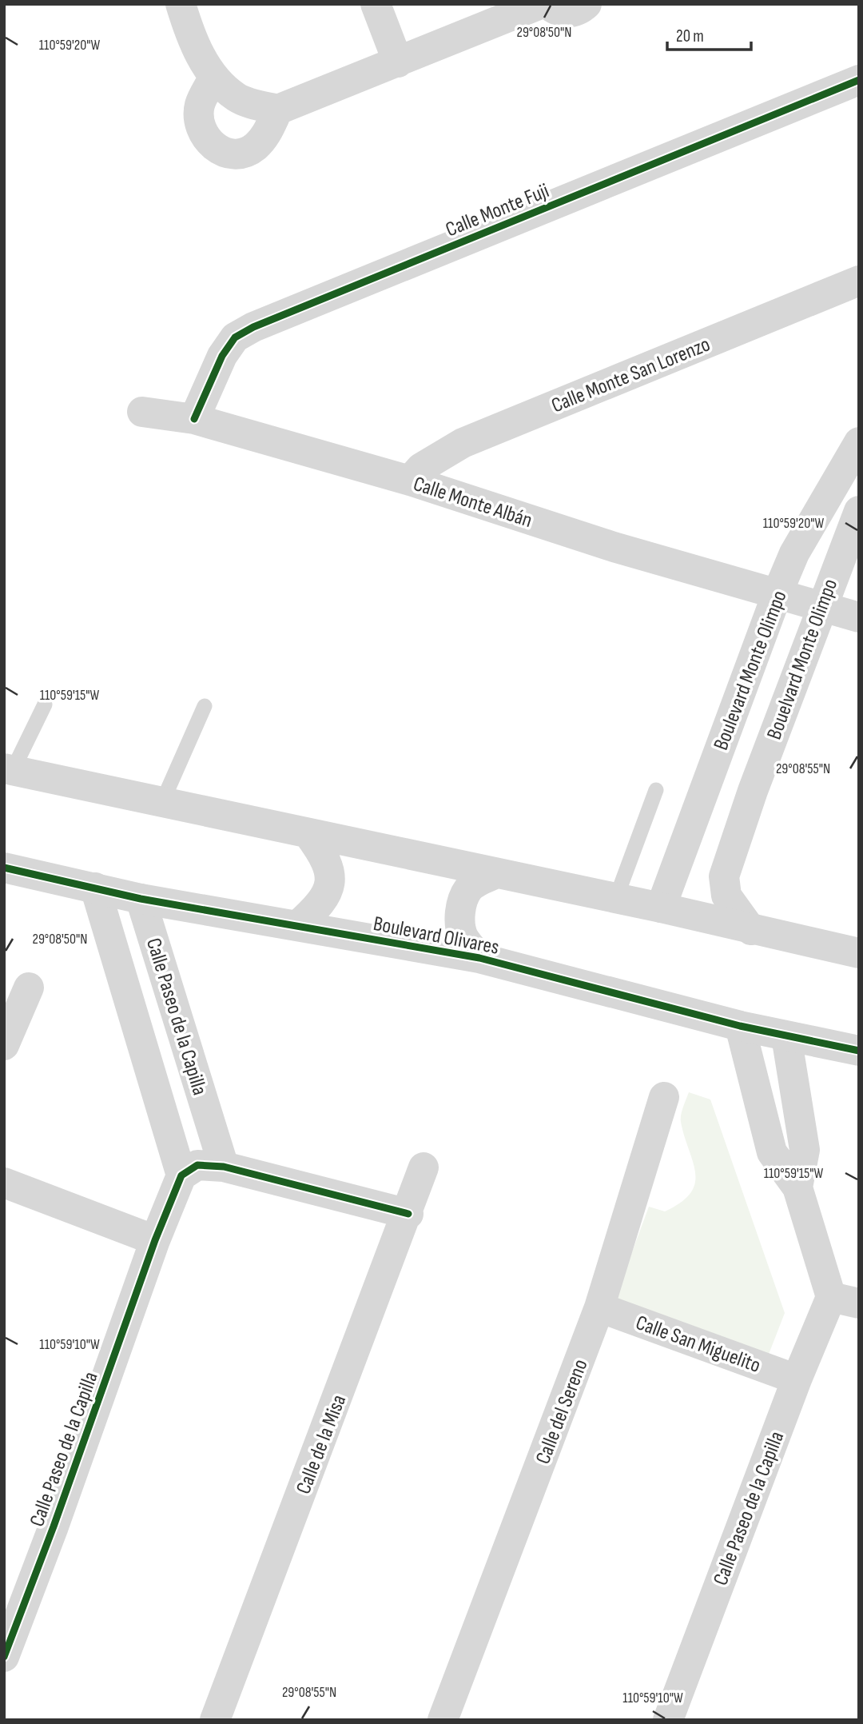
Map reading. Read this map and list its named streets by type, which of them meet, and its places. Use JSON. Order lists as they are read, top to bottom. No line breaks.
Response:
{"streets":{"street":["Calle Monte Fuji","Calle Monte San Lorenzo","Calle Monte Albán","Bouelvard Monte Olimpo","Boulevard Monte Olimpo","Boulevard Olivares","Calle Paseo de la Capilla","Calle San Miguelito","Calle del Sereno","Calle de la Misa"]},"crossings":[["Calle Monte Fuji","Calle Monte Albán"],["Calle Monte San Lorenzo","Calle Monte Albán"],["Calle Monte Albán","Bouelvard Monte Olimpo"],["Calle Monte Albán","Boulevard Monte Olimpo"],["Bouelvard Monte Olimpo","Boulevard Monte Olimpo"],["Boulevard Olivares","Calle Paseo de la Capilla"],["Calle Paseo de la Capilla","Calle San Miguelito"],["Calle San Miguelito","Calle del Sereno"]],"scale_bar":"20 m","coordinates":["29°08'50\"N","110°59'20\"W","110°59'15\"W","29°08'55\"N","110°59'10\"W"]}
